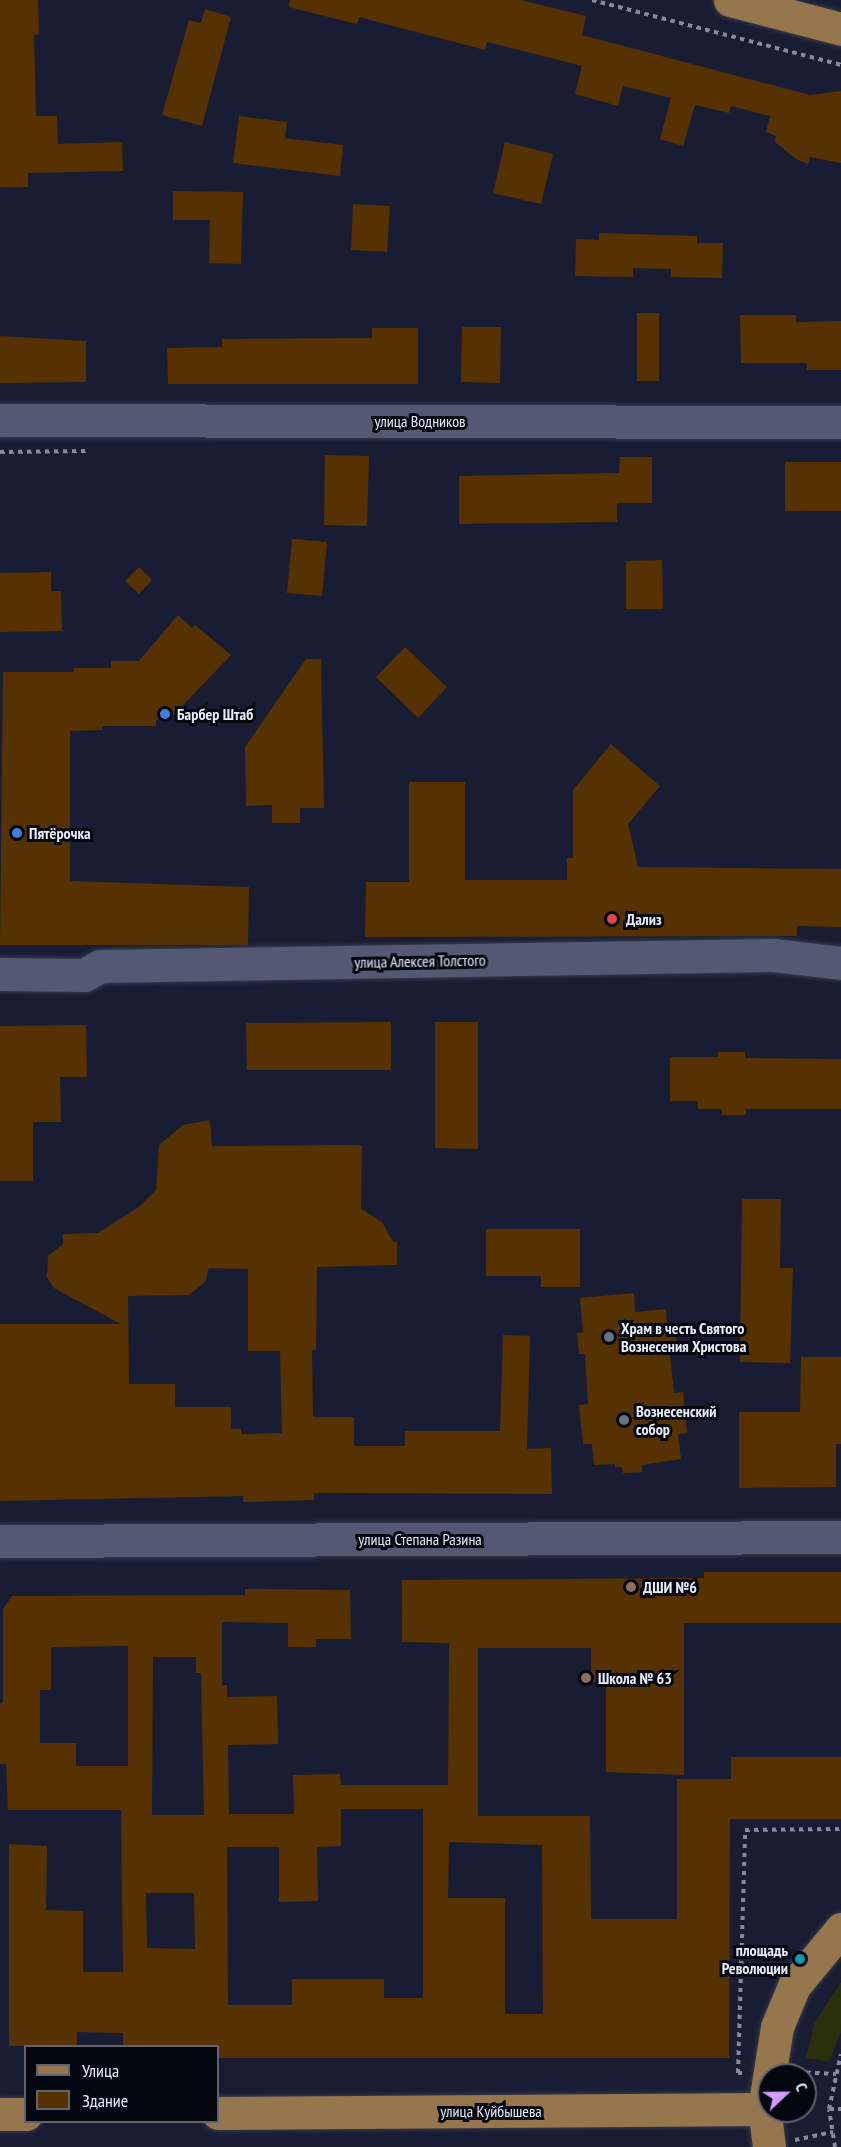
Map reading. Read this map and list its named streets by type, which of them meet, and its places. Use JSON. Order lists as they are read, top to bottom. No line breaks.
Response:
{"streets":{"main road":["улица Куйбышева"],"street":["улица Водников","улица Алексея Толстого","улица Степана Разина"]},"places":["Барбер Штаб","Пятёрочка","Дализ","Храм в честь Святого Вознесения Христова","Вознесенский собор","ДШИ №6","Школа № 63","площадь Революции"],"legend":["Улица","Здание"],"north":"right"}
